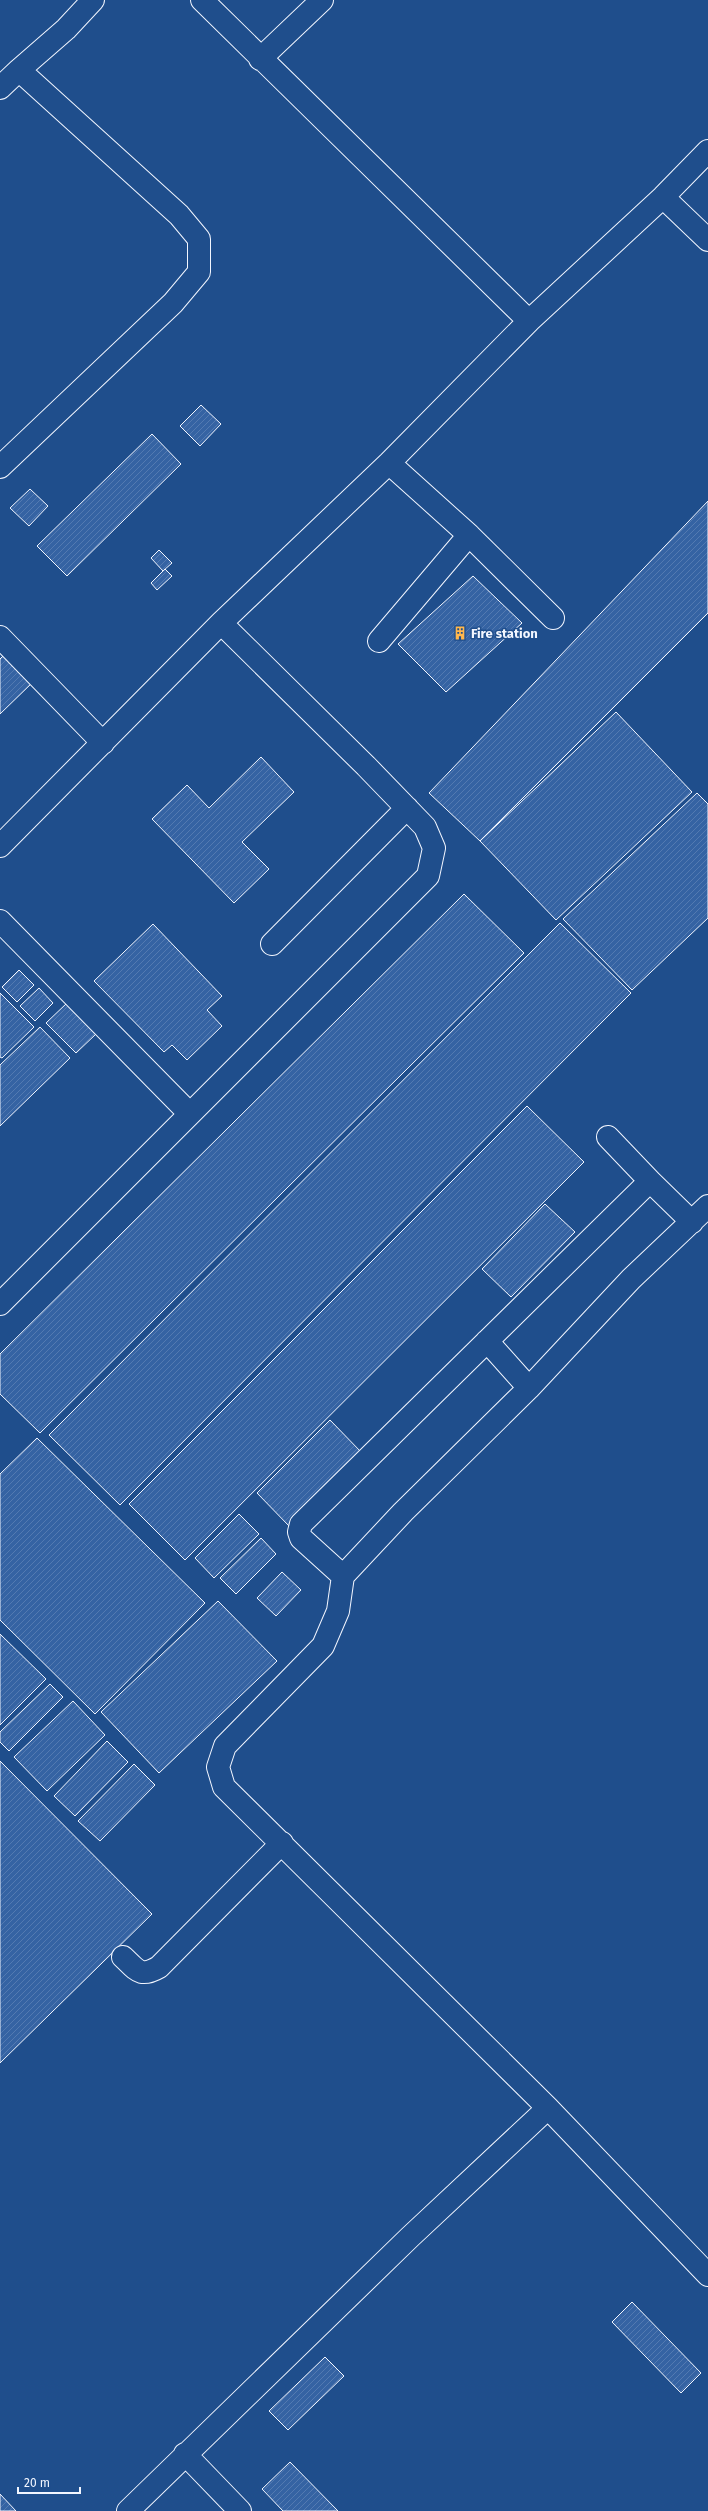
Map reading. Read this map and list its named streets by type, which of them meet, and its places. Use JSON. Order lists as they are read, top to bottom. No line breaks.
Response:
{"places":{"building":["Fire station"]},"scale_bar":"20 m"}
